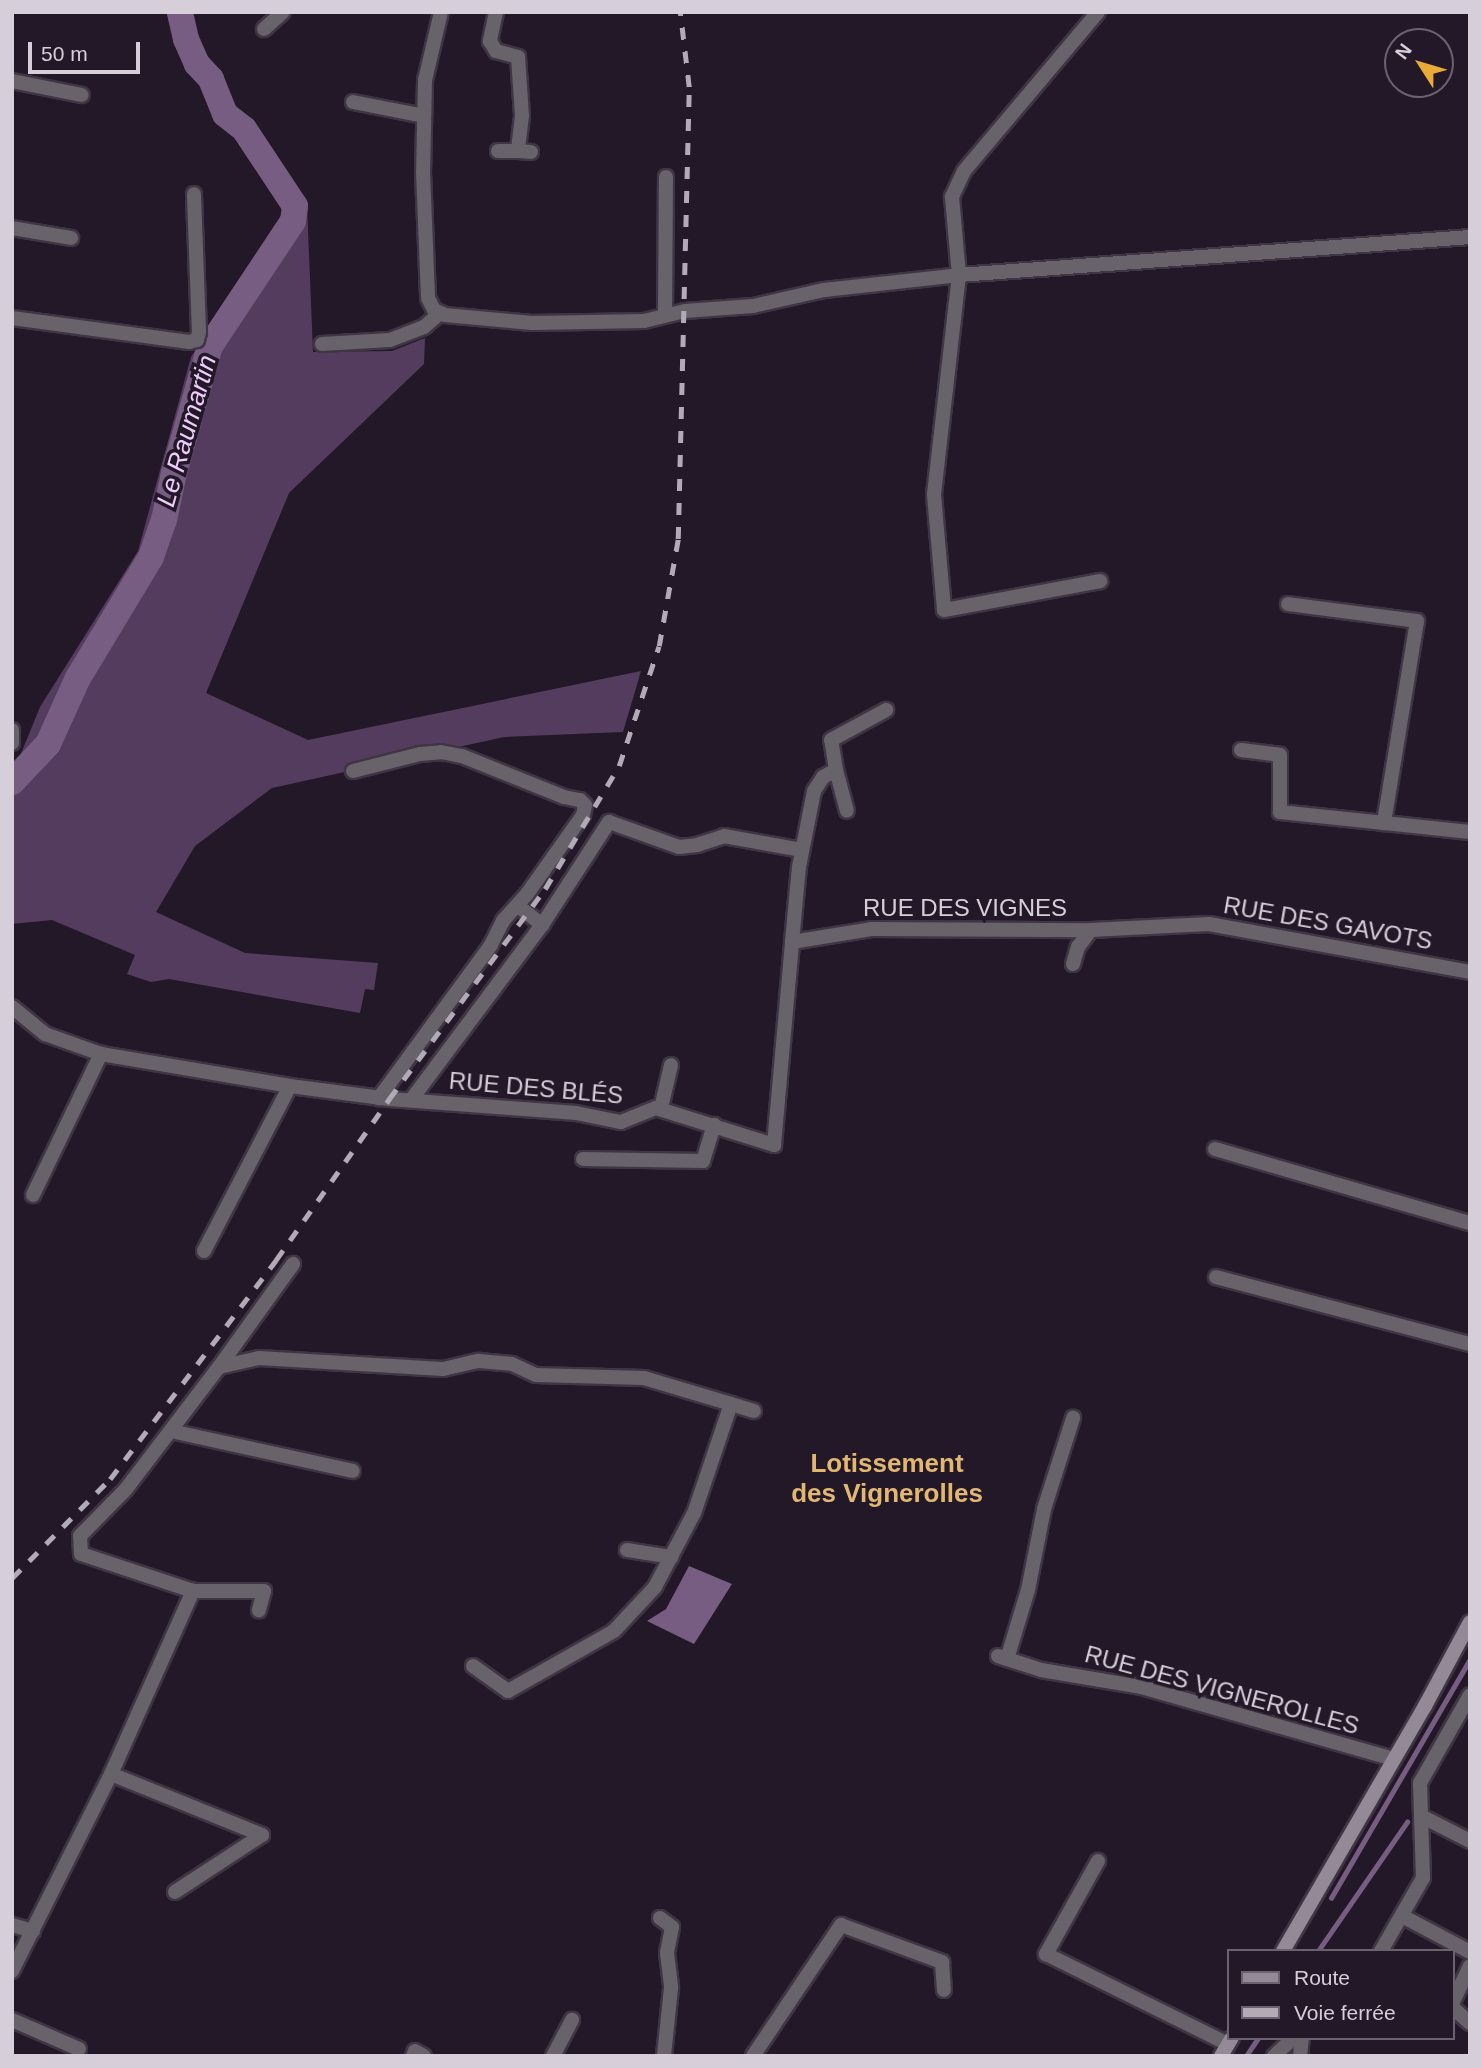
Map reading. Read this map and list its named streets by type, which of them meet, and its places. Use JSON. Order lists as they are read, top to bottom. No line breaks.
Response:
{"streets":{"street":["RUE DES VIGNES","RUE DES GAVOTS","RUE DES BLÉS","RUE DES VIGNEROLLES"]},"crossings":[["RUE DES VIGNES","RUE DES GAVOTS"]],"districts":["Lotissement des Vignerolles"],"water":["Le Raumartin"],"legend":["Route","Voie ferrée"],"scale_bar":"50 m","north":"top left"}
